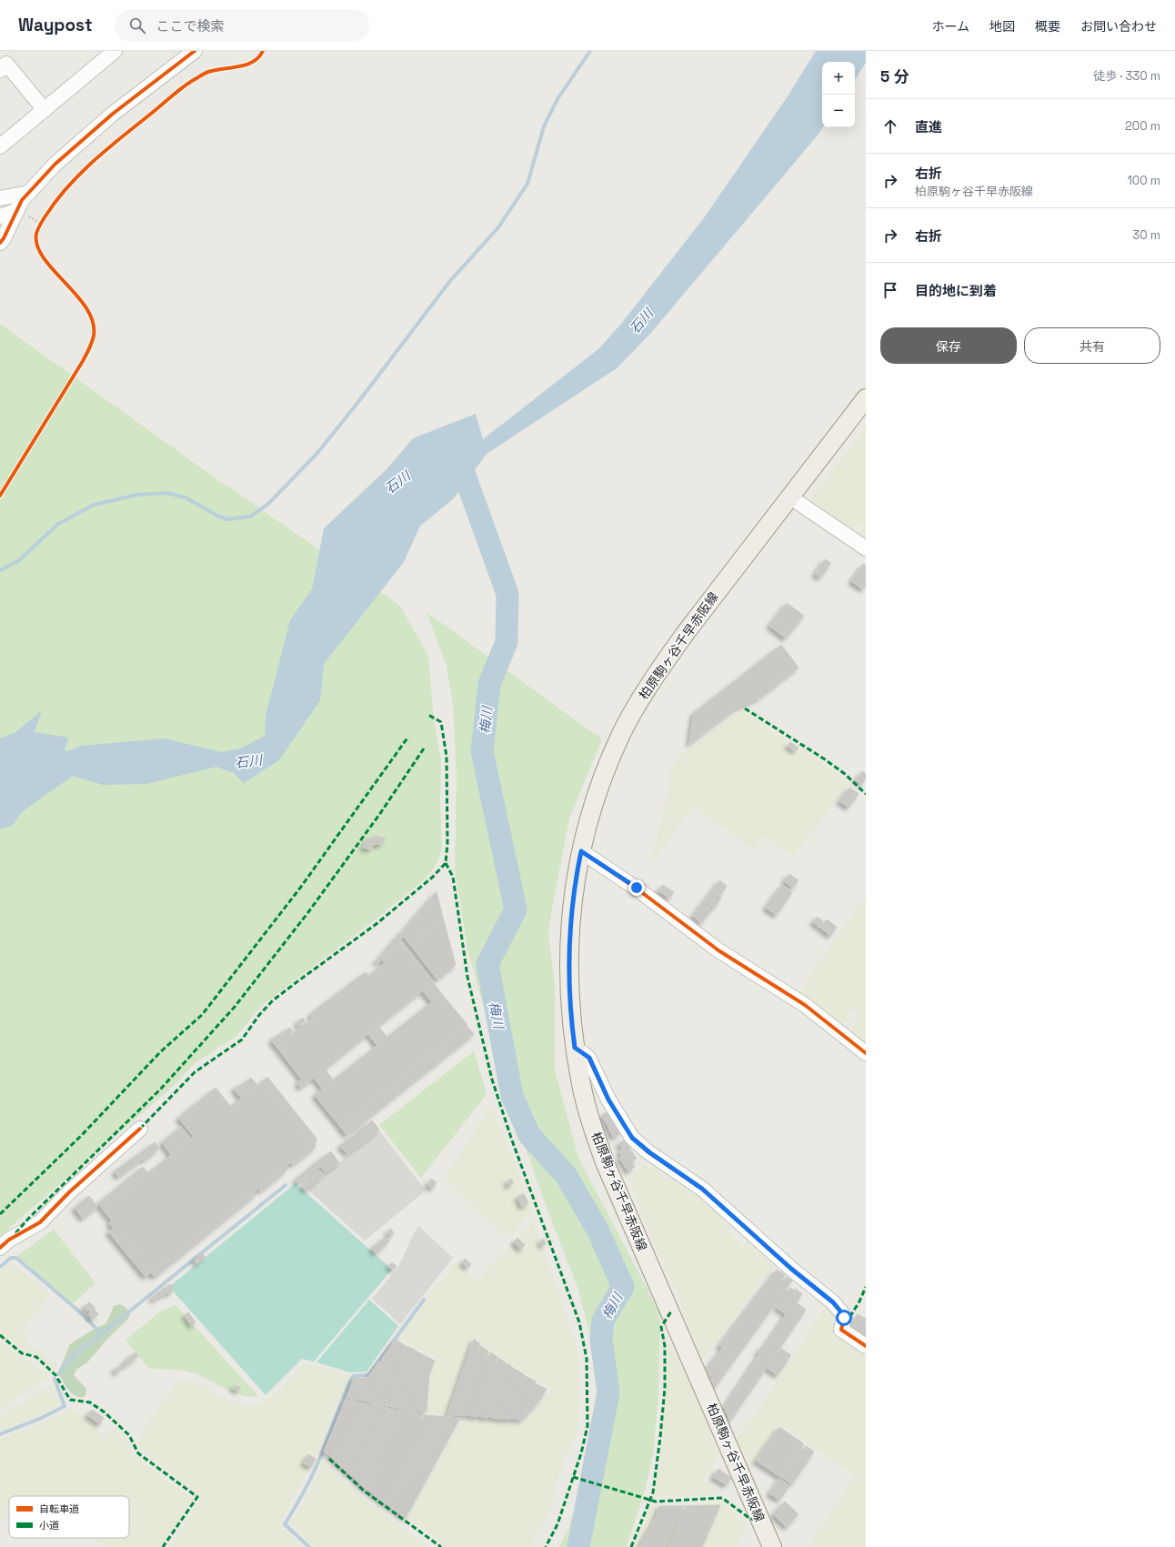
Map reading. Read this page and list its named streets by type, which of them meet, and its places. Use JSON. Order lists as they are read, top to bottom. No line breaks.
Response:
{"streets":{"main road":["柏原駒ヶ谷千早赤阪線"]},"water":["石川","梅川"],"legend":["自転車道","小道"],"page":{"header":"Waypost","search":"ここで検索","nav":["ホーム","地図","概要","お問い合わせ"],"heading":["5 分","徒歩 · 330 m"],"map_buttons":["+","−"],"list":[["直進","200 m"],["右折","柏原駒ヶ谷千早赤阪線","100 m"],["右折","30 m"],"目的地に到着"],"buttons":["保存","共有"]}}
